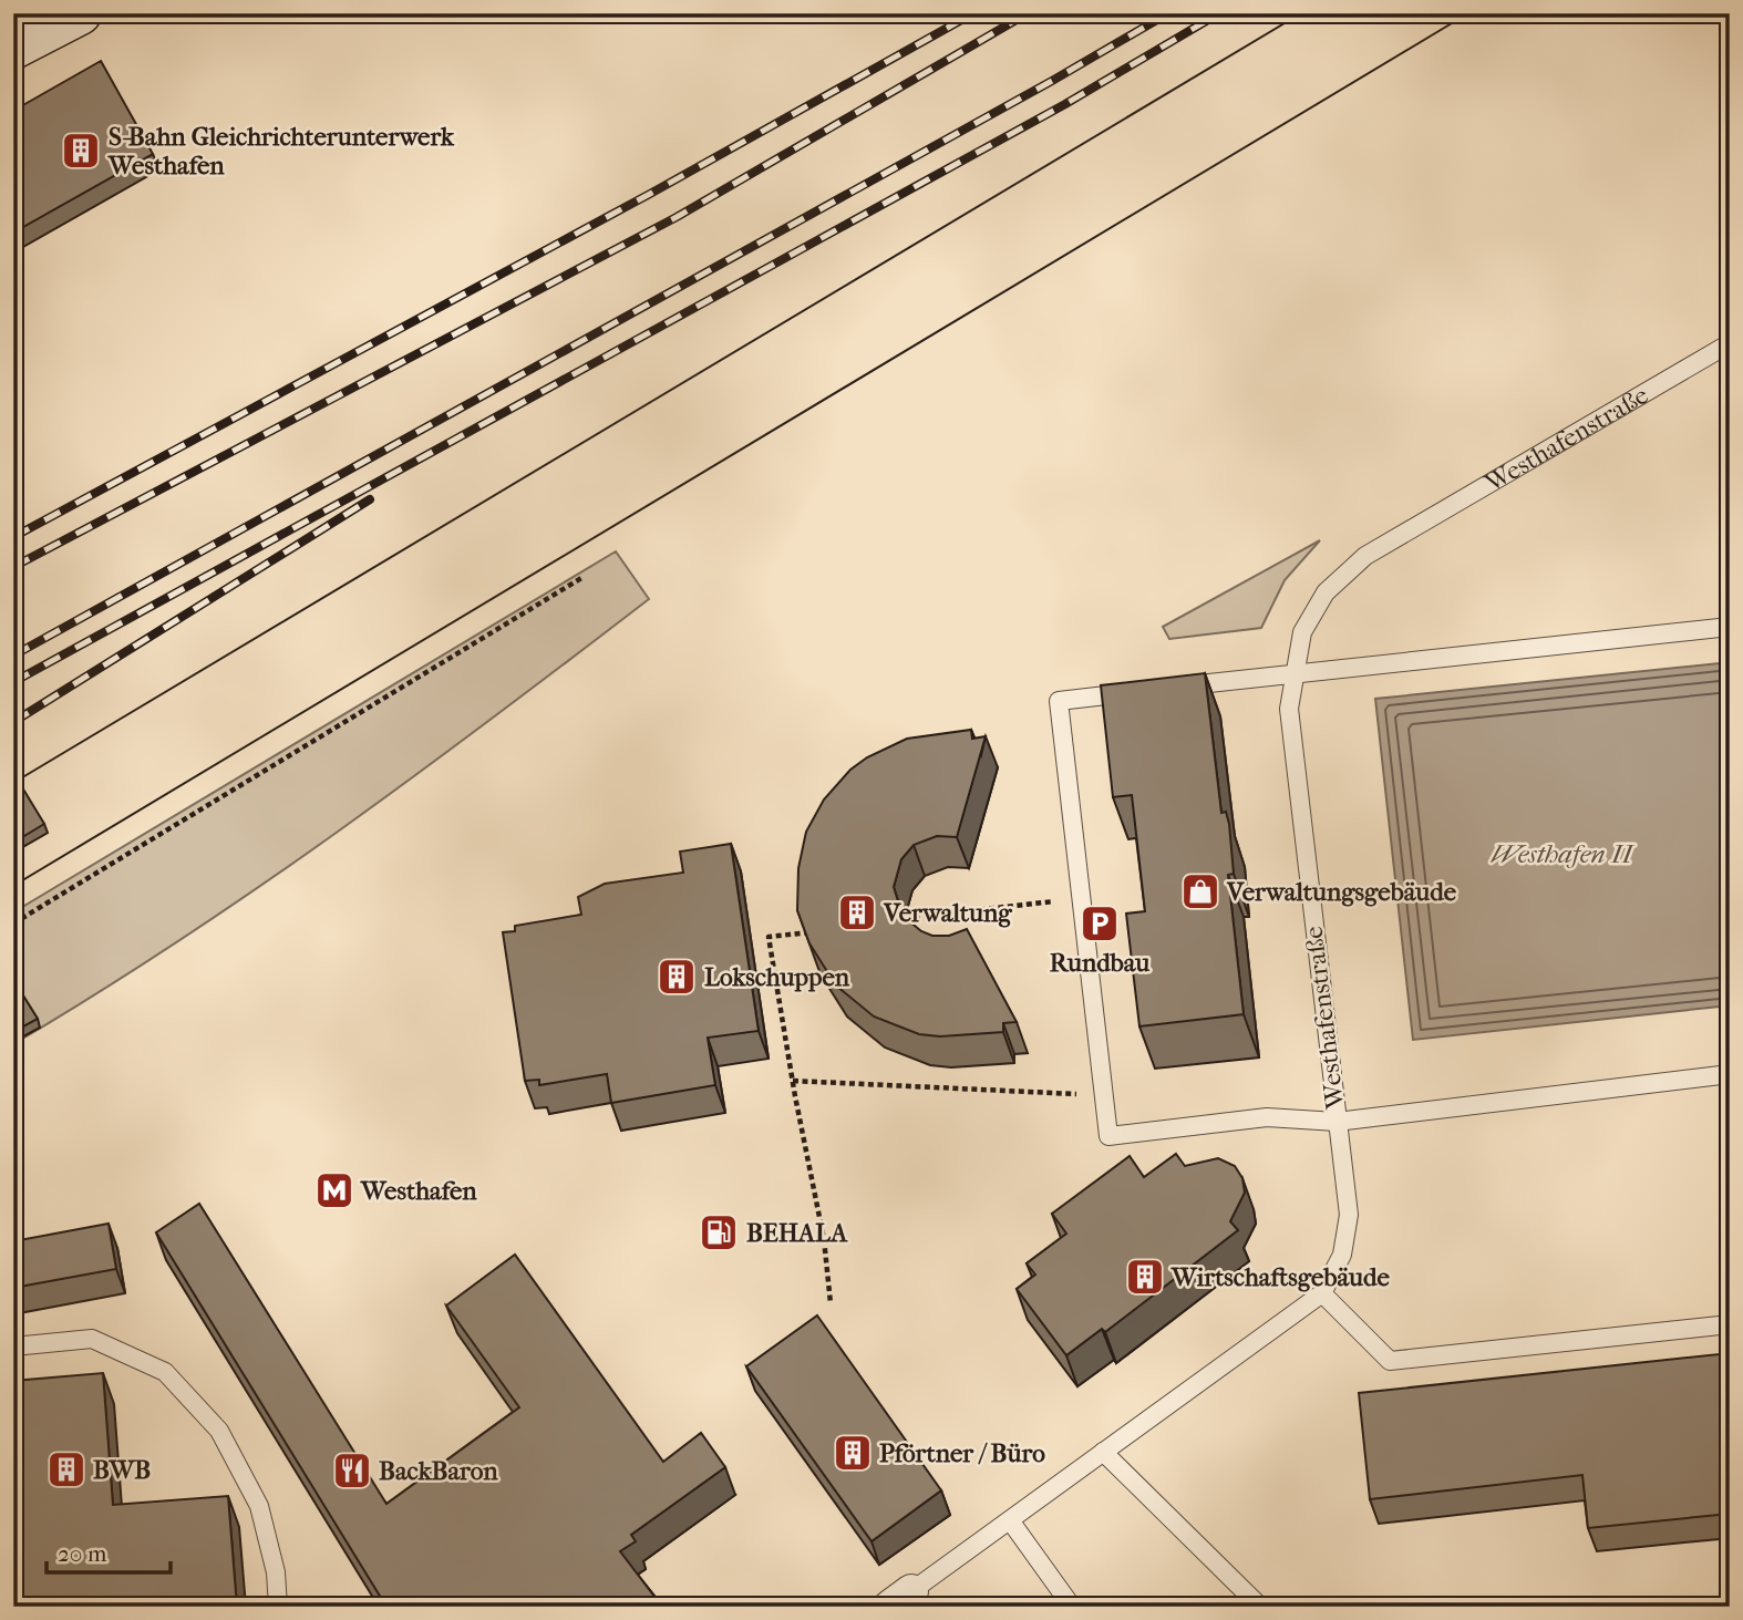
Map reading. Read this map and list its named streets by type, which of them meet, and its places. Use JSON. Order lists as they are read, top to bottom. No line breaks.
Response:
{"streets":{"lane":["Westhafenstraße"]},"water":["Westhafen II"],"places":{"building":["S-Bahn Gleichrichterunterwerk Westhafen","Verwaltung","Lokschuppen","Wirtschaftsgebäude","Pförtner / Büro","BWB"],"shop":["Verwaltungsgebäude"],"parking":["Rundbau"],"metro station":["Westhafen"],"fuel station":["BEHALA"],"restaurant":["BackBaron"]},"scale_bar":"20 m"}
